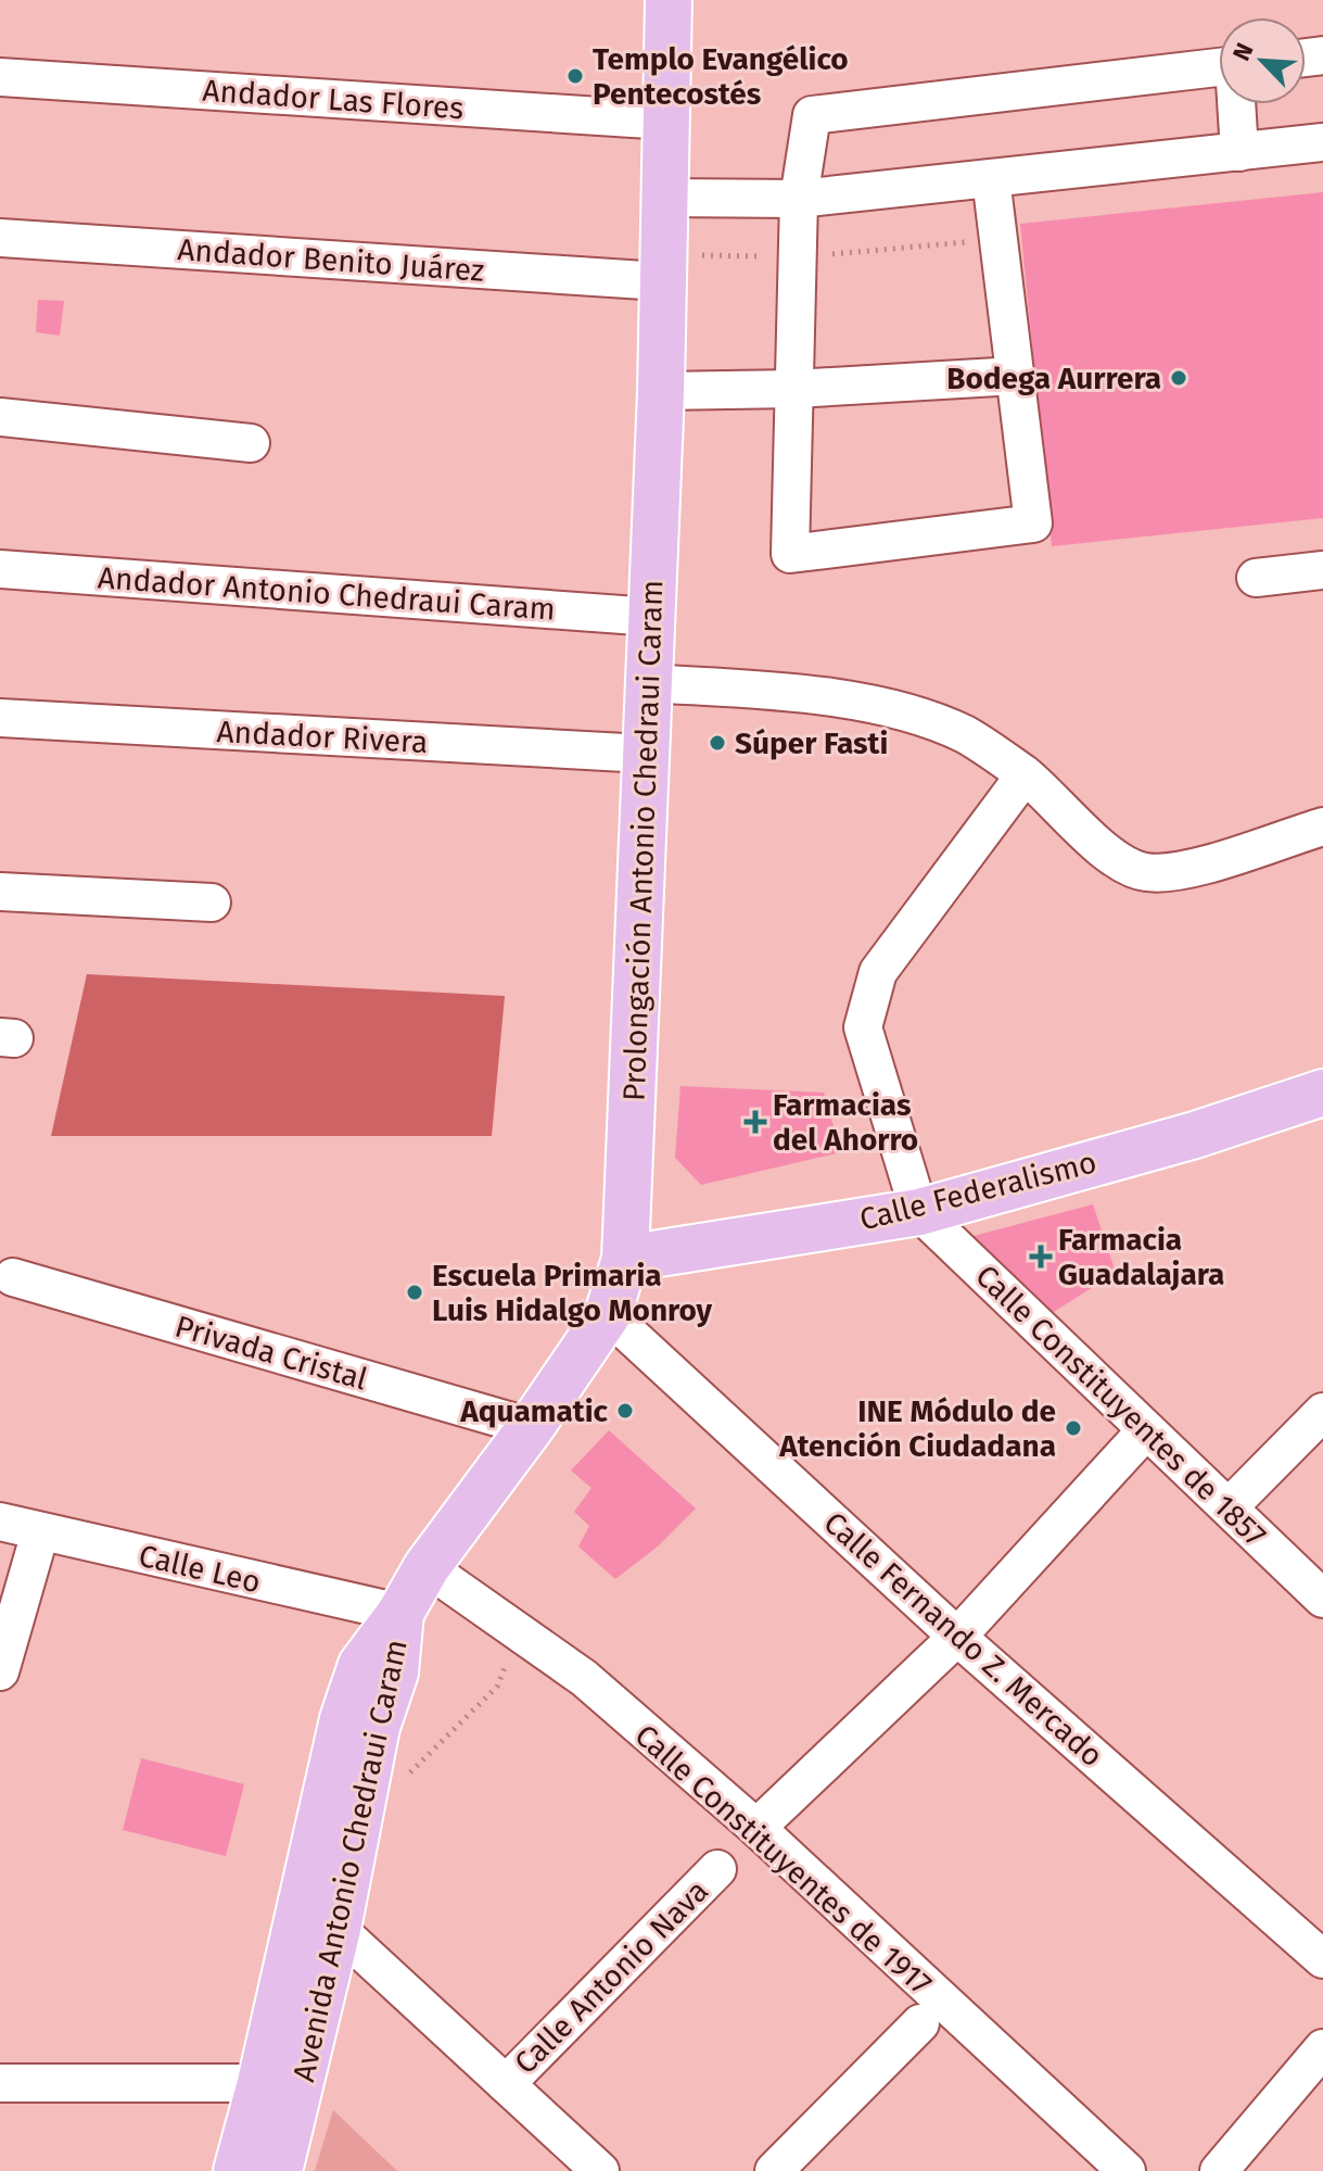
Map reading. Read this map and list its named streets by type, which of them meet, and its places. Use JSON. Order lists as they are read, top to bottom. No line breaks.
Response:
{"streets":{"main road":["Prolongación Antonio Chedraui Caram","Calle Federalismo","Avenida Antonio Chedraui Caram"],"street":["Andador Las Flores","Andador Benito Juárez","Andador Antonio Chedraui Caram","Andador Rivera","Privada Cristal","Calle Constituyentes de 1857","Calle Leo","Calle Fernando Z. Mercado","Calle Constituyentes de 1917","Calle Antonio Nava"]},"crossings":[["Andador Las Flores","Prolongación Antonio Chedraui Caram"],["Andador Benito Juárez","Prolongación Antonio Chedraui Caram"],["Andador Antonio Chedraui Caram","Prolongación Antonio Chedraui Caram"],["Andador Rivera","Prolongación Antonio Chedraui Caram"],["Prolongación Antonio Chedraui Caram","Calle Federalismo"],["Prolongación Antonio Chedraui Caram","Privada Cristal"],["Prolongación Antonio Chedraui Caram","Calle Leo"],["Prolongación Antonio Chedraui Caram","Calle Fernando Z. Mercado"],["Prolongación Antonio Chedraui Caram","Calle Constituyentes de 1917"],["Prolongación Antonio Chedraui Caram","Avenida Antonio Chedraui Caram"],["Calle Federalismo","Calle Constituyentes de 1857"],["Calle Leo","Avenida Antonio Chedraui Caram"]],"places":{"other":["Templo Evangélico Pentecostés","Bodega Aurrera","Súper Fasti","Escuela Primaria Luis Hidalgo Monroy","Aquamatic","INE Módulo de Atención Ciudadana"],"health":["Farmacias del Ahorro","Farmacia Guadalajara"]},"north":"top left"}
